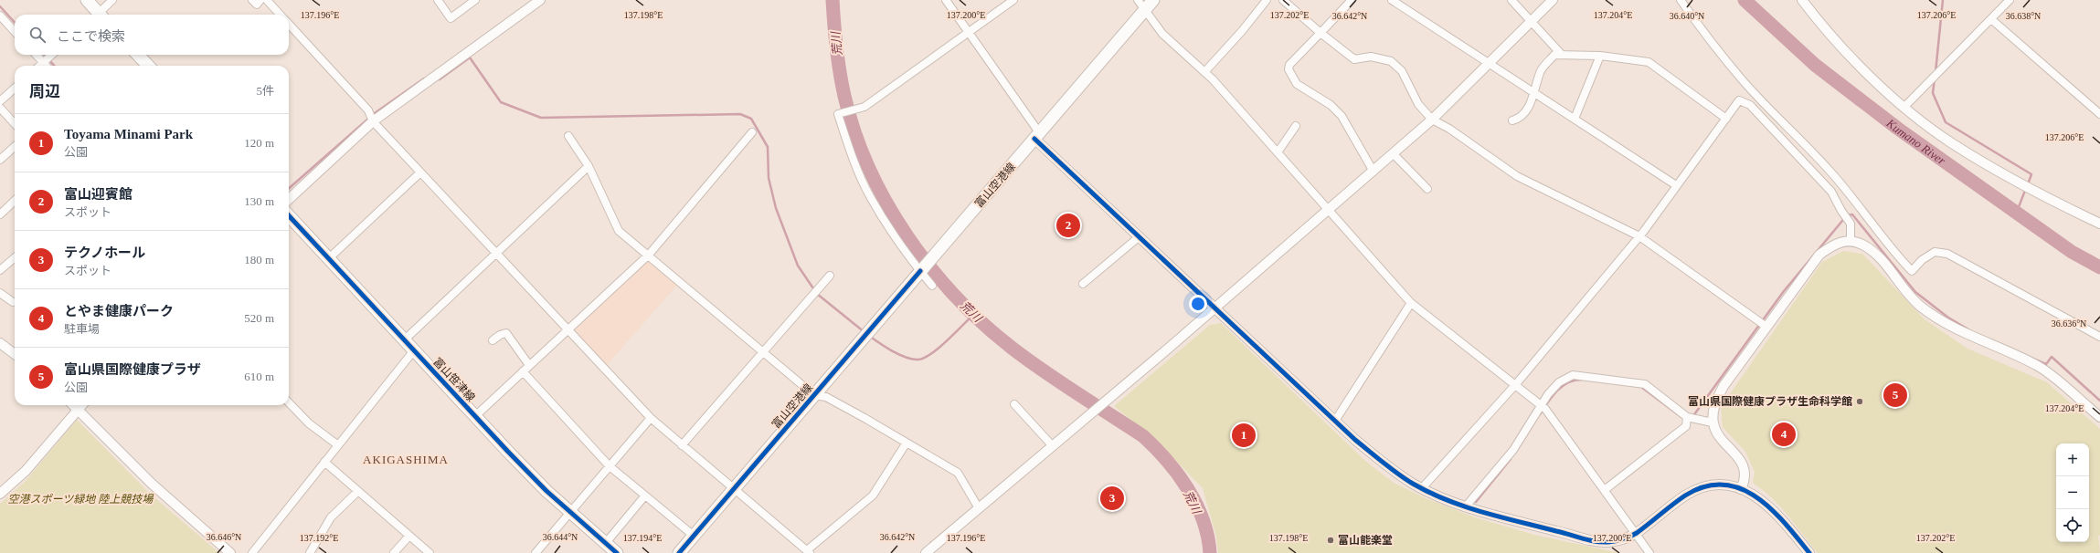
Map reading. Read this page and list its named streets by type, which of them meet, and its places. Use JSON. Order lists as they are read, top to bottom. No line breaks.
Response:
{"streets":{"main road":["富山空港線","富山笹津線"]},"districts":["AKIGASHIMA"],"water":["荒川","Kumano River"],"parks":["空港スポーツ緑地 陸上競技場"],"places":["富山県国際健康プラザ生命科学館","富山能楽堂"],"page":{"search":"ここで検索","heading":["周辺","5件"],"list":[{"mark":"1","name":"Toyama Minami Park","note":"公園","value":"120 m"},{"mark":"2","name":"富山迎賓館","note":"スポット","value":"130 m"},{"mark":"3","name":"テクノホール","note":"スポット","value":"180 m"},{"mark":"4","name":"とやま健康パーク","note":"駐車場","value":"520 m"},{"mark":"5","name":"富山県国際健康プラザ","note":"公園","value":"610 m"}],"pins":["2","5","4","1","3"],"map_buttons":["+","−"]},"coordinates":["137.198°E","137.202°E","137.204°E","137.196°E","137.200°E","137.206°E","36.642°N","36.640°N","36.638°N","36.636°N","36.646°N","36.644°N","137.192°E","137.194°E"]}
